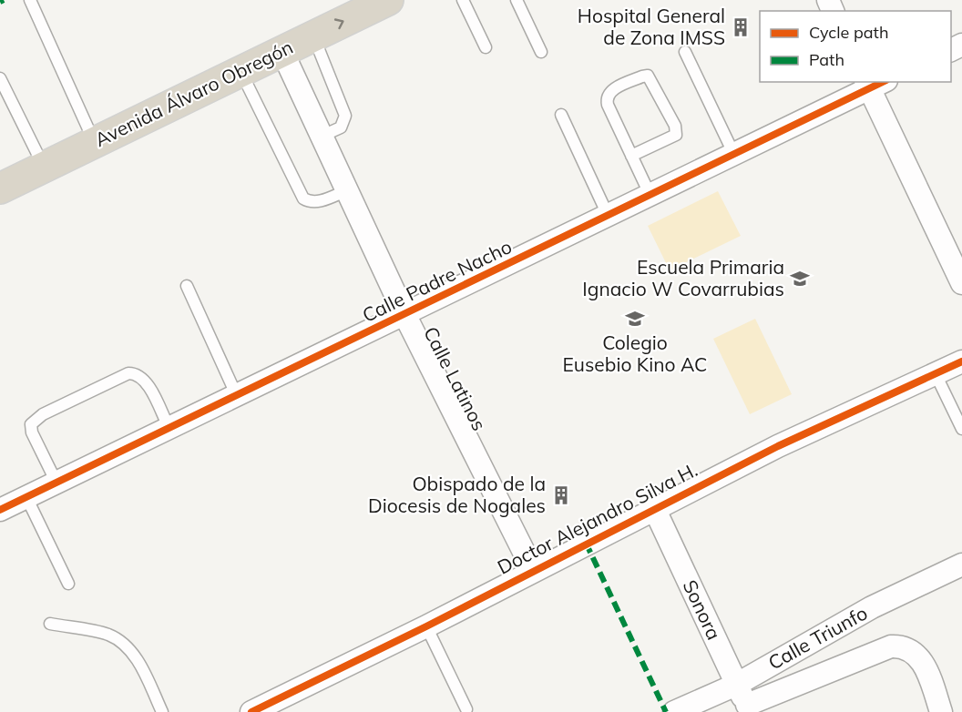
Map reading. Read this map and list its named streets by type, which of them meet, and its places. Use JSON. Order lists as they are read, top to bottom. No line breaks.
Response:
{"streets":{"highway":["Avenida Álvaro Obregón"],"street":["Calle Padre Nacho","Calle Latinos","Doctor Alejandro Silva H.","Sonora","Calle Triunfo"]},"crossings":[["Avenida Álvaro Obregón","Calle Latinos"],["Calle Padre Nacho","Calle Latinos"],["Calle Latinos","Doctor Alejandro Silva H."],["Doctor Alejandro Silva H.","Sonora"],["Sonora","Calle Triunfo"]],"places":{"building":["Hospital General de Zona IMSS","Obispado de la Diocesis de Nogales"],"school or university":["Escuela Primaria Ignacio W Covarrubias","Colegio Eusebio Kino AC"]},"legend":["Cycle path","Path"]}
